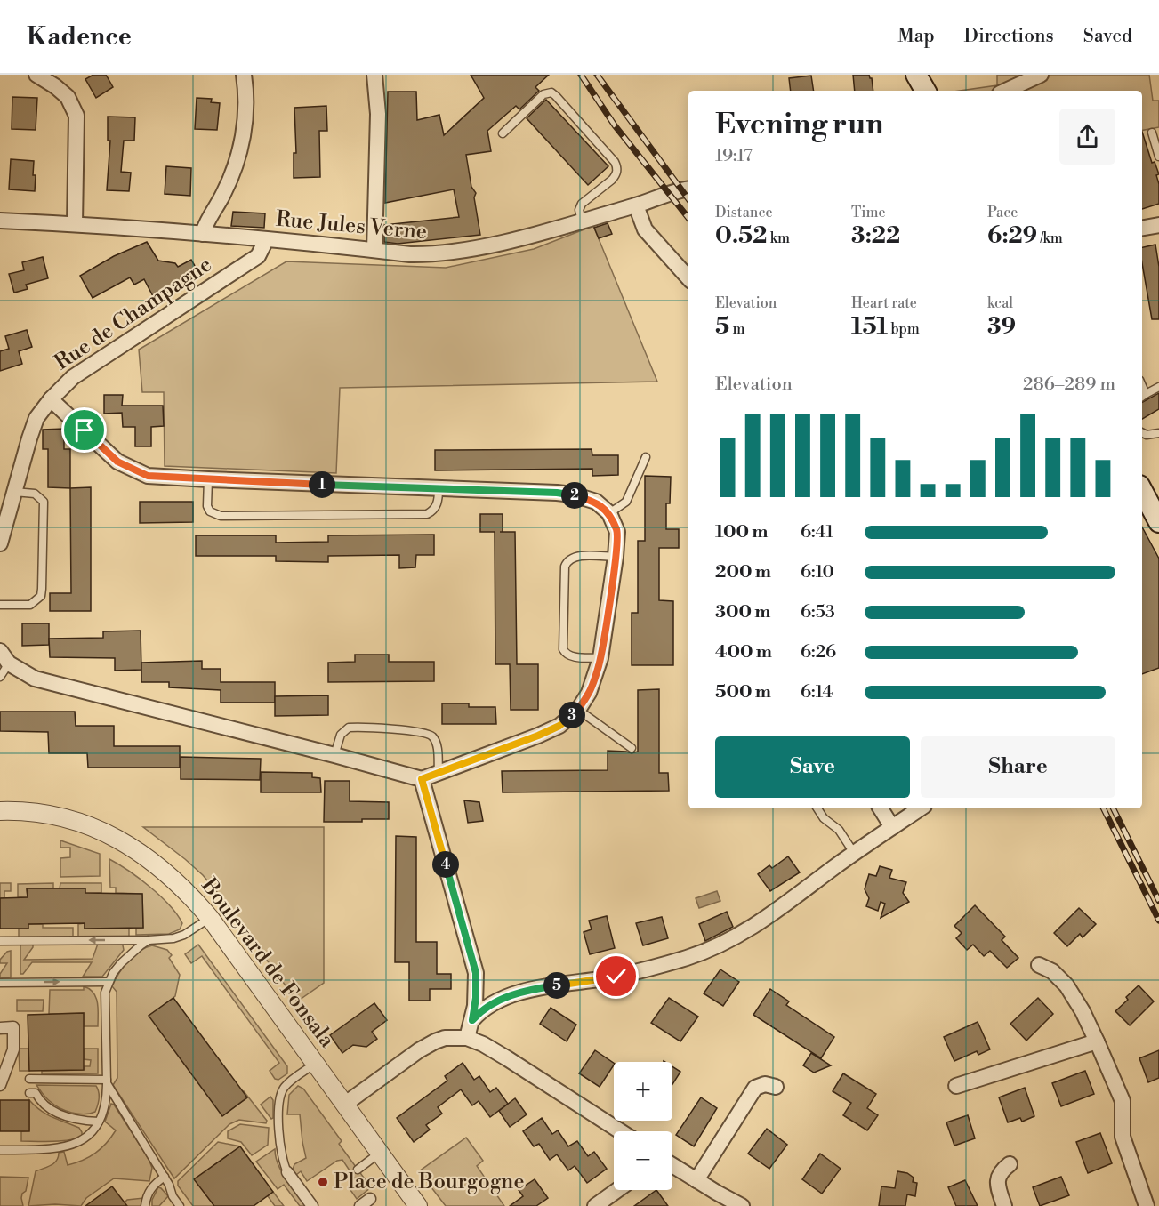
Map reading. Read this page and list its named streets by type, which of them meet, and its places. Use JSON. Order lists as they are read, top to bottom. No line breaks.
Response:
{"streets":{"street":["Rue Jules Verne","Rue de Champagne","Boulevard de Fonsala"]},"crossings":[["Rue Jules Verne","Rue de Champagne"]],"places":["Place de Bourgogne"],"page":{"header":"Kadence","nav":["Map","Directions","Saved"],"heading":["Evening run","19:17"],"stats":[["Distance","0.52 km"],["Time","3:22"],["Pace","6:29 /km"],["Elevation","5 m"],["Heart rate","151 bpm"],["kcal","39"]],"chart":["Elevation","286–289 m"],"pins":["1","2","3","4","5"],"list":[{"name":"100 m","note":"6:41"},{"name":"200 m","note":"6:10"},{"name":"300 m","note":"6:53"},{"name":"400 m","note":"6:26"},{"name":"500 m","note":"6:14"}],"buttons":["Save","Share"],"map_buttons":["+","−"]}}
